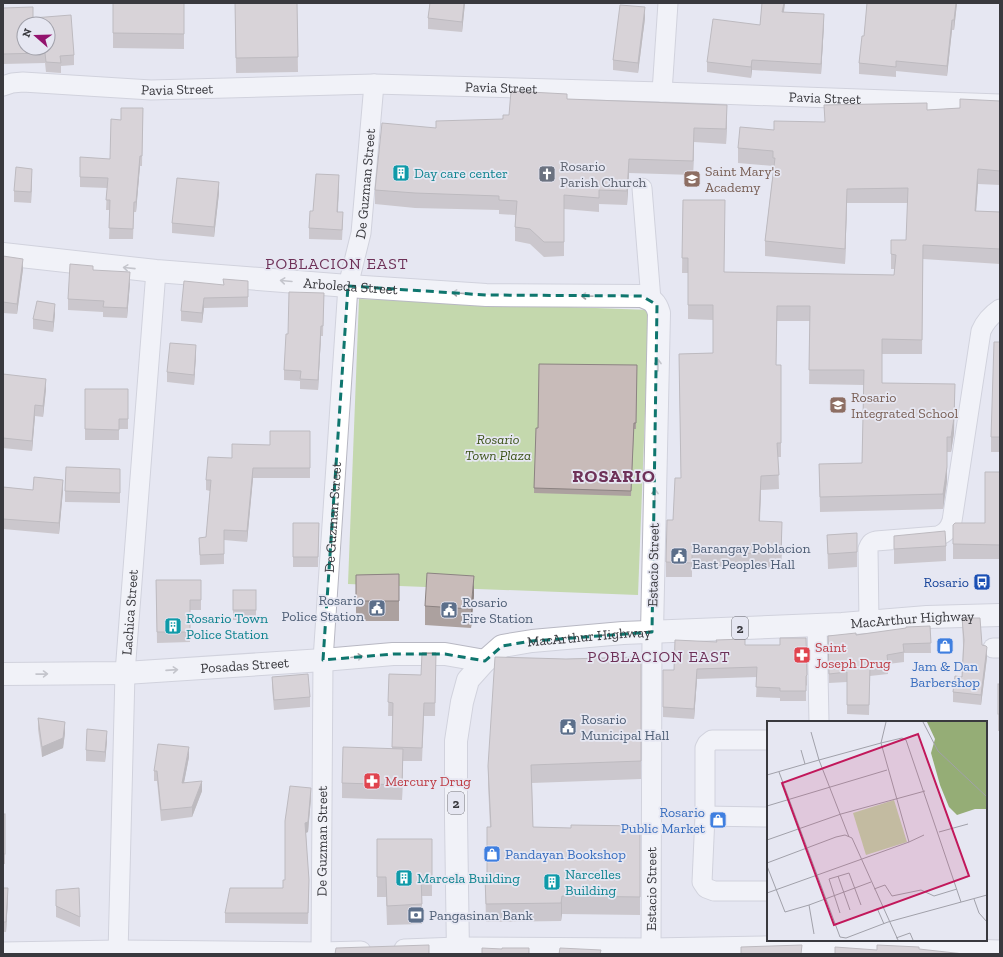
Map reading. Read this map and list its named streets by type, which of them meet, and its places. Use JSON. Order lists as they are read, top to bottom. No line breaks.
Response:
{"streets":{"main road":["Arboleda Street","Estacio Street","MacArthur Highway","2","Posadas Street"],"street":["Pavia Street","De Guzman Street","Lachica Street"]},"crossings":[["Pavia Street","De Guzman Street"],["De Guzman Street","Arboleda Street"],["De Guzman Street","Posadas Street"],["Arboleda Street","Estacio Street"],["Arboleda Street","Lachica Street"],["Estacio Street","MacArthur Highway"],["Lachica Street","Posadas Street"],["MacArthur Highway","Posadas Street"]],"one_way":["Arboleda Street","Estacio Street","Posadas Street"],"districts":["POBLACION EAST","ROSARIO","POBLACION EAST"],"parks":["Rosario Town Plaza"],"places":{"building":["Day care center","Rosario Town Police Station","Marcela Building","Narcelles Building"],"church":["Rosario Parish Church"],"school or university":["Saint Mary's Academy","Rosario Integrated School"],"public building":["Barangay Poblacion East Peoples Hall","Rosario Police Station","Rosario Fire Station","Rosario Municipal Hall"],"bus stop":["Rosario"],"shop":["Jam & Dan Barbershop","Rosario Public Market","Pandayan Bookshop"],"pharmacy":["Saint Joseph Drug","Mercury Drug"],"bank":["Pangasinan Bank"]},"north":"left"}
